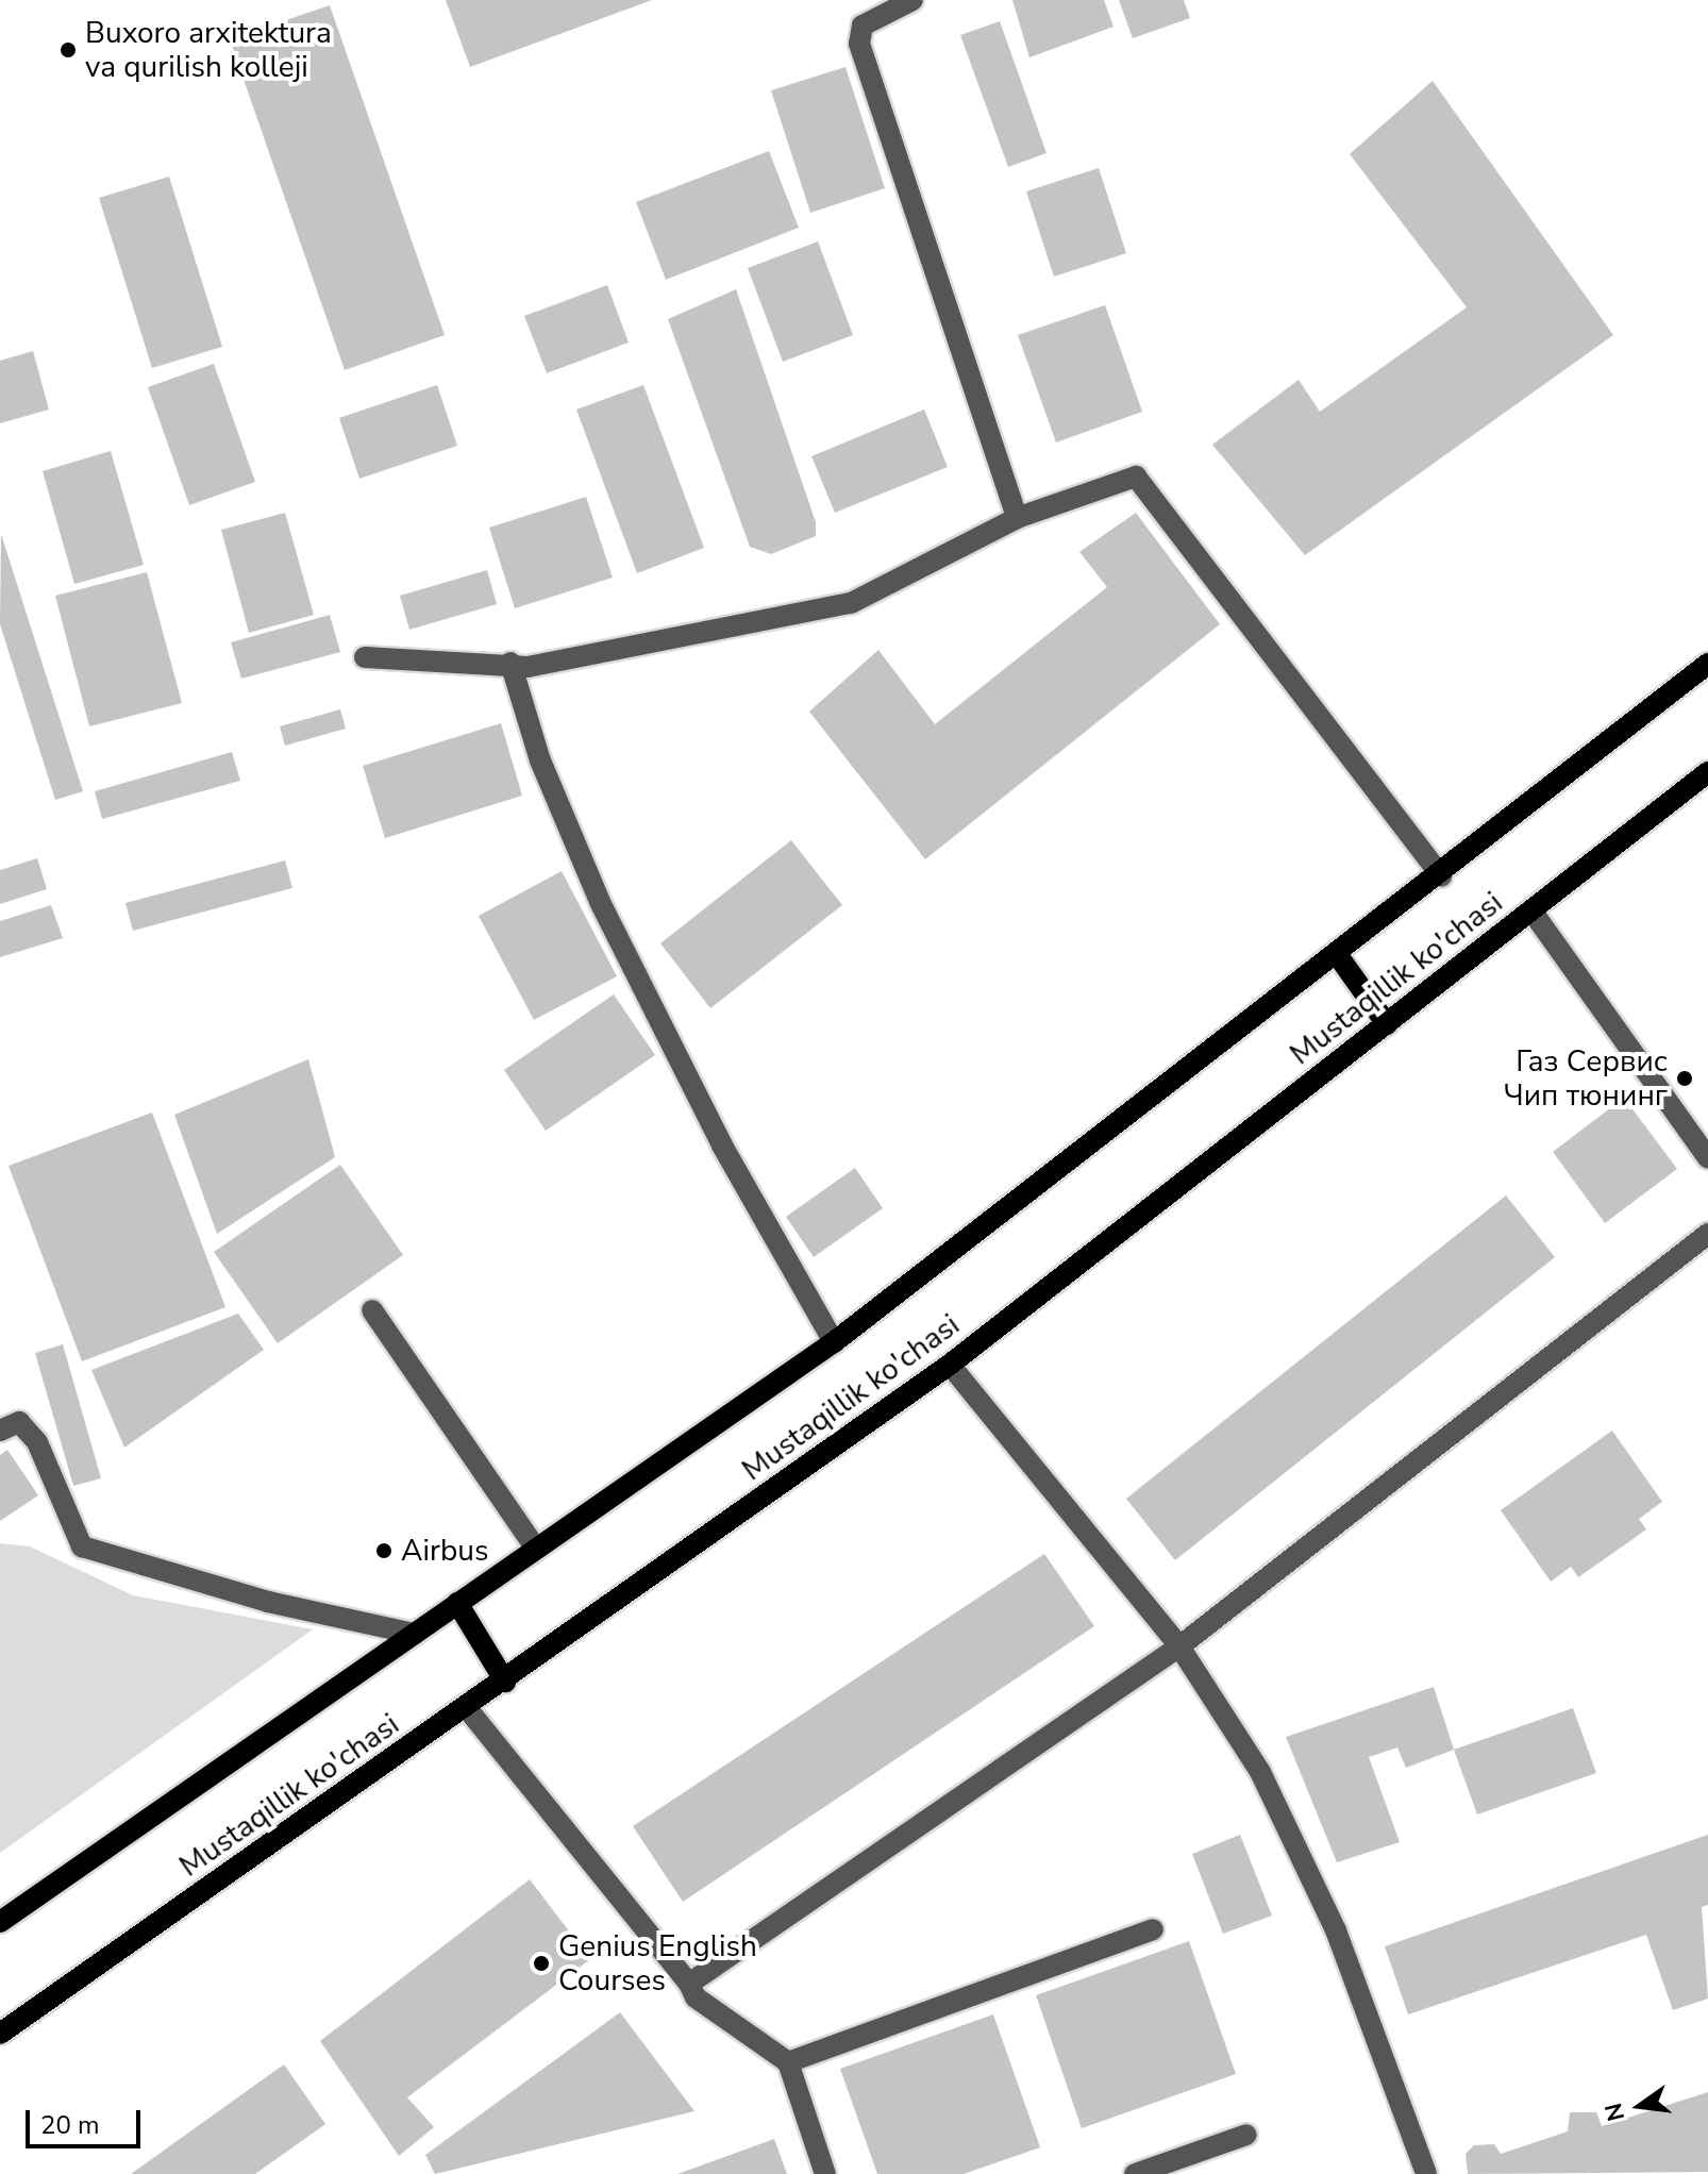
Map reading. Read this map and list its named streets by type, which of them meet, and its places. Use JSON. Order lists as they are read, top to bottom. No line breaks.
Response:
{"streets":{"main road":["Mustaqillik ko'chasi"]},"places":["Buxoro arxitektura va qurilish kolleji","Газ Сервис Чип тюнинг","Airbus","Genius English Courses"],"scale_bar":"20 m","north":"left"}
